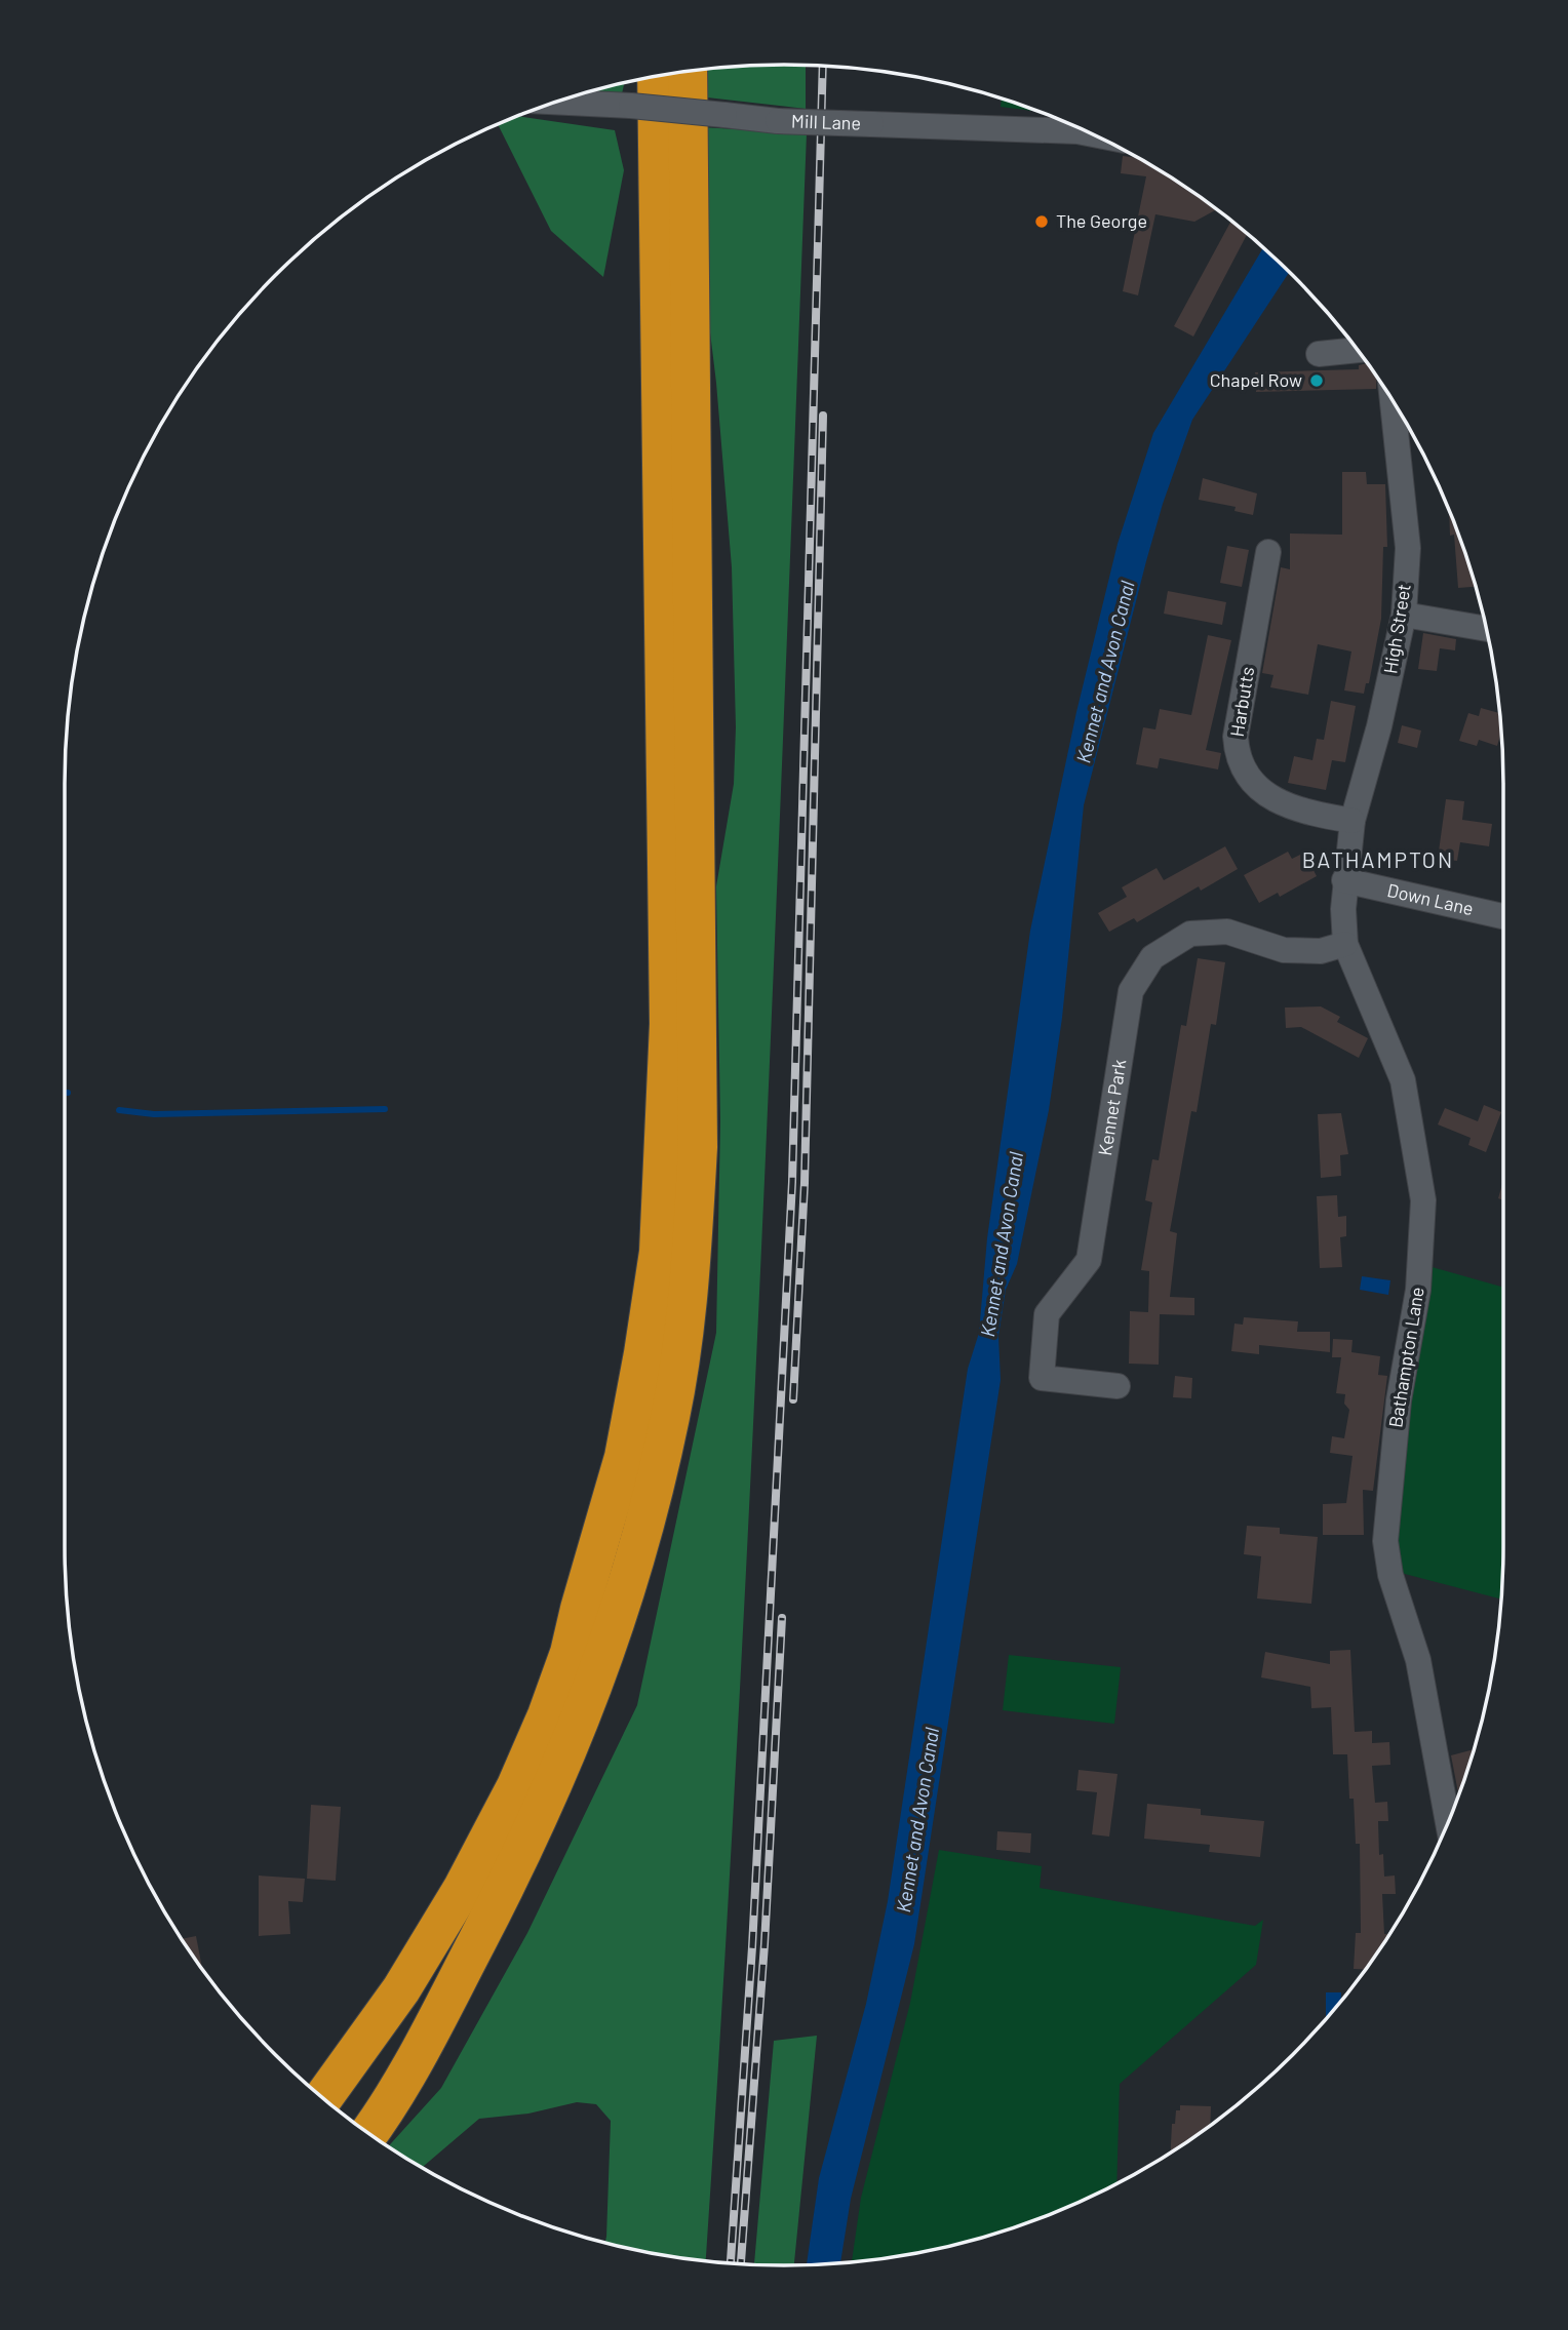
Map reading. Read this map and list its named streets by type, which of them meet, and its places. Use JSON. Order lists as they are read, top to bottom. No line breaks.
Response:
{"streets":{"street":["Mill Lane","High Street","Harbutts","Down Lane","Kennet Park","Bathampton Lane"]},"crossings":[["High Street","Harbutts"],["High Street","Down Lane"],["High Street","Bathampton Lane"],["Down Lane","Bathampton Lane"],["Kennet Park","Bathampton Lane"]],"districts":["BATHAMPTON"],"water":["Kennet and Avon Canal"],"places":["The George","Chapel Row"]}
